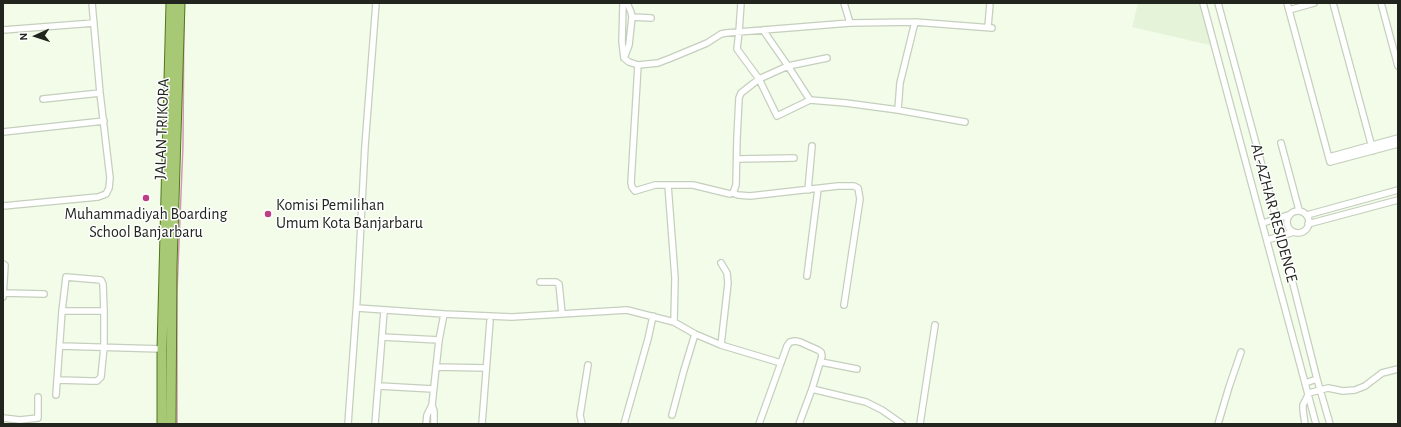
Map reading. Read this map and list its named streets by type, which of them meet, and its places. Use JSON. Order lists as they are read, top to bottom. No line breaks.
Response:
{"streets":{"main road":["JALAN TRIKORA"],"street":["AL-AZHAR RESIDENCE"]},"places":["Muhammadiyah Boarding School Banjarbaru","Komisi Pemilihan Umum Kota Banjarbaru"],"north":"left"}
